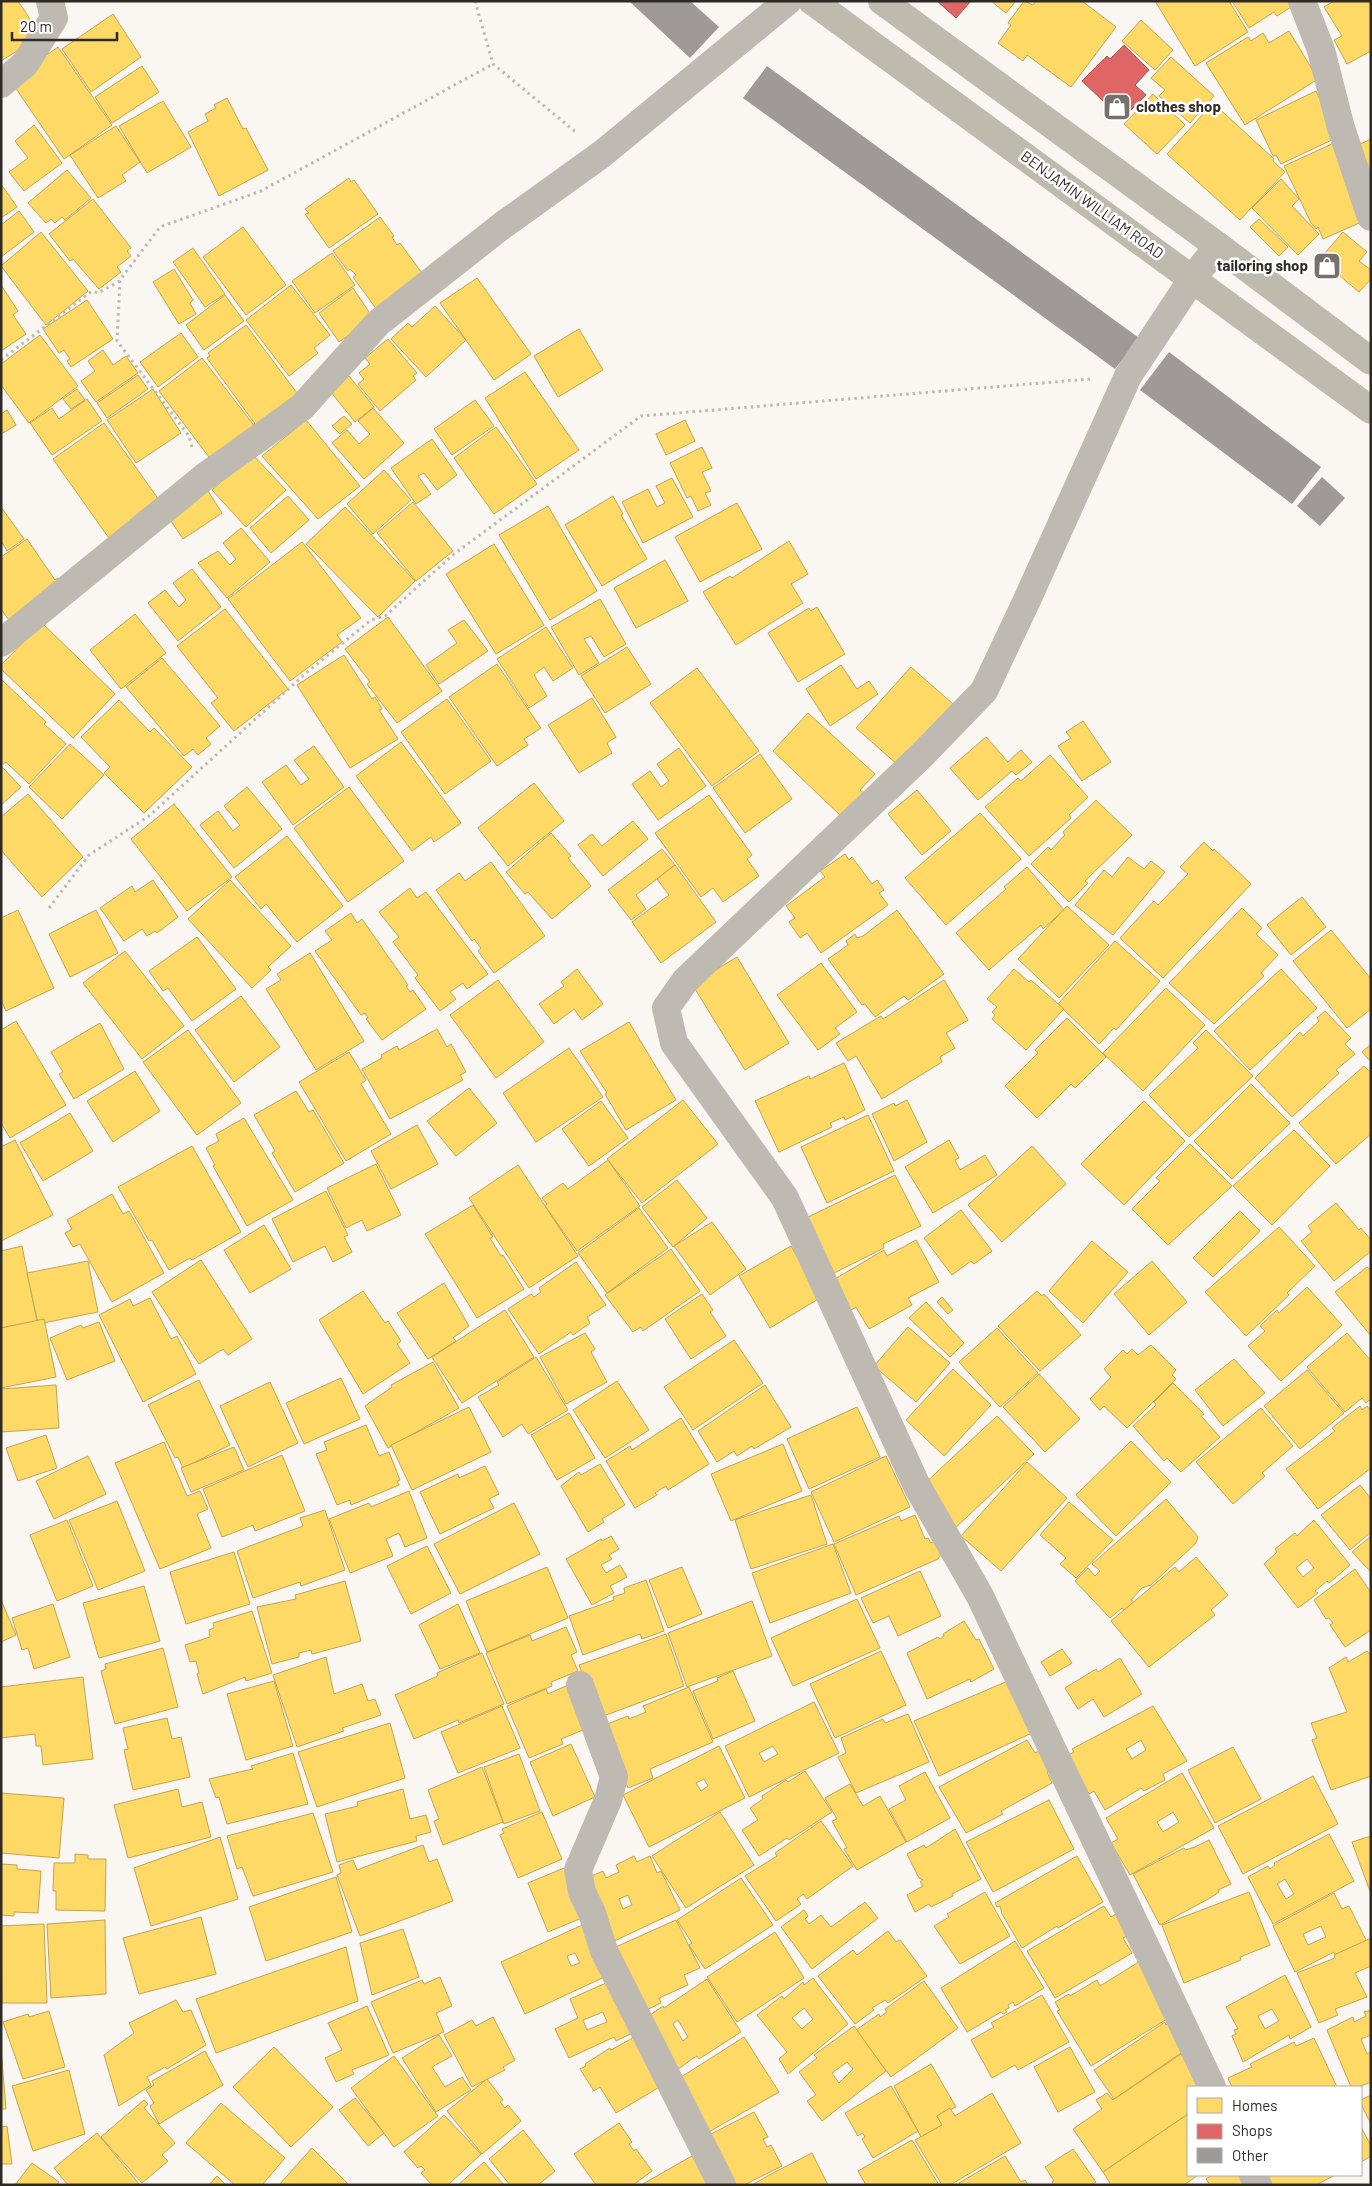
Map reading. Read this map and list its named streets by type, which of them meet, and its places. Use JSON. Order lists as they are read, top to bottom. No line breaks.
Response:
{"streets":{"main road":["BENJAMIN WILLIAM ROAD"]},"places":{"shop":["clothes shop","tailoring shop"]},"legend":["Homes","Shops","Other"],"scale_bar":"20 m"}
